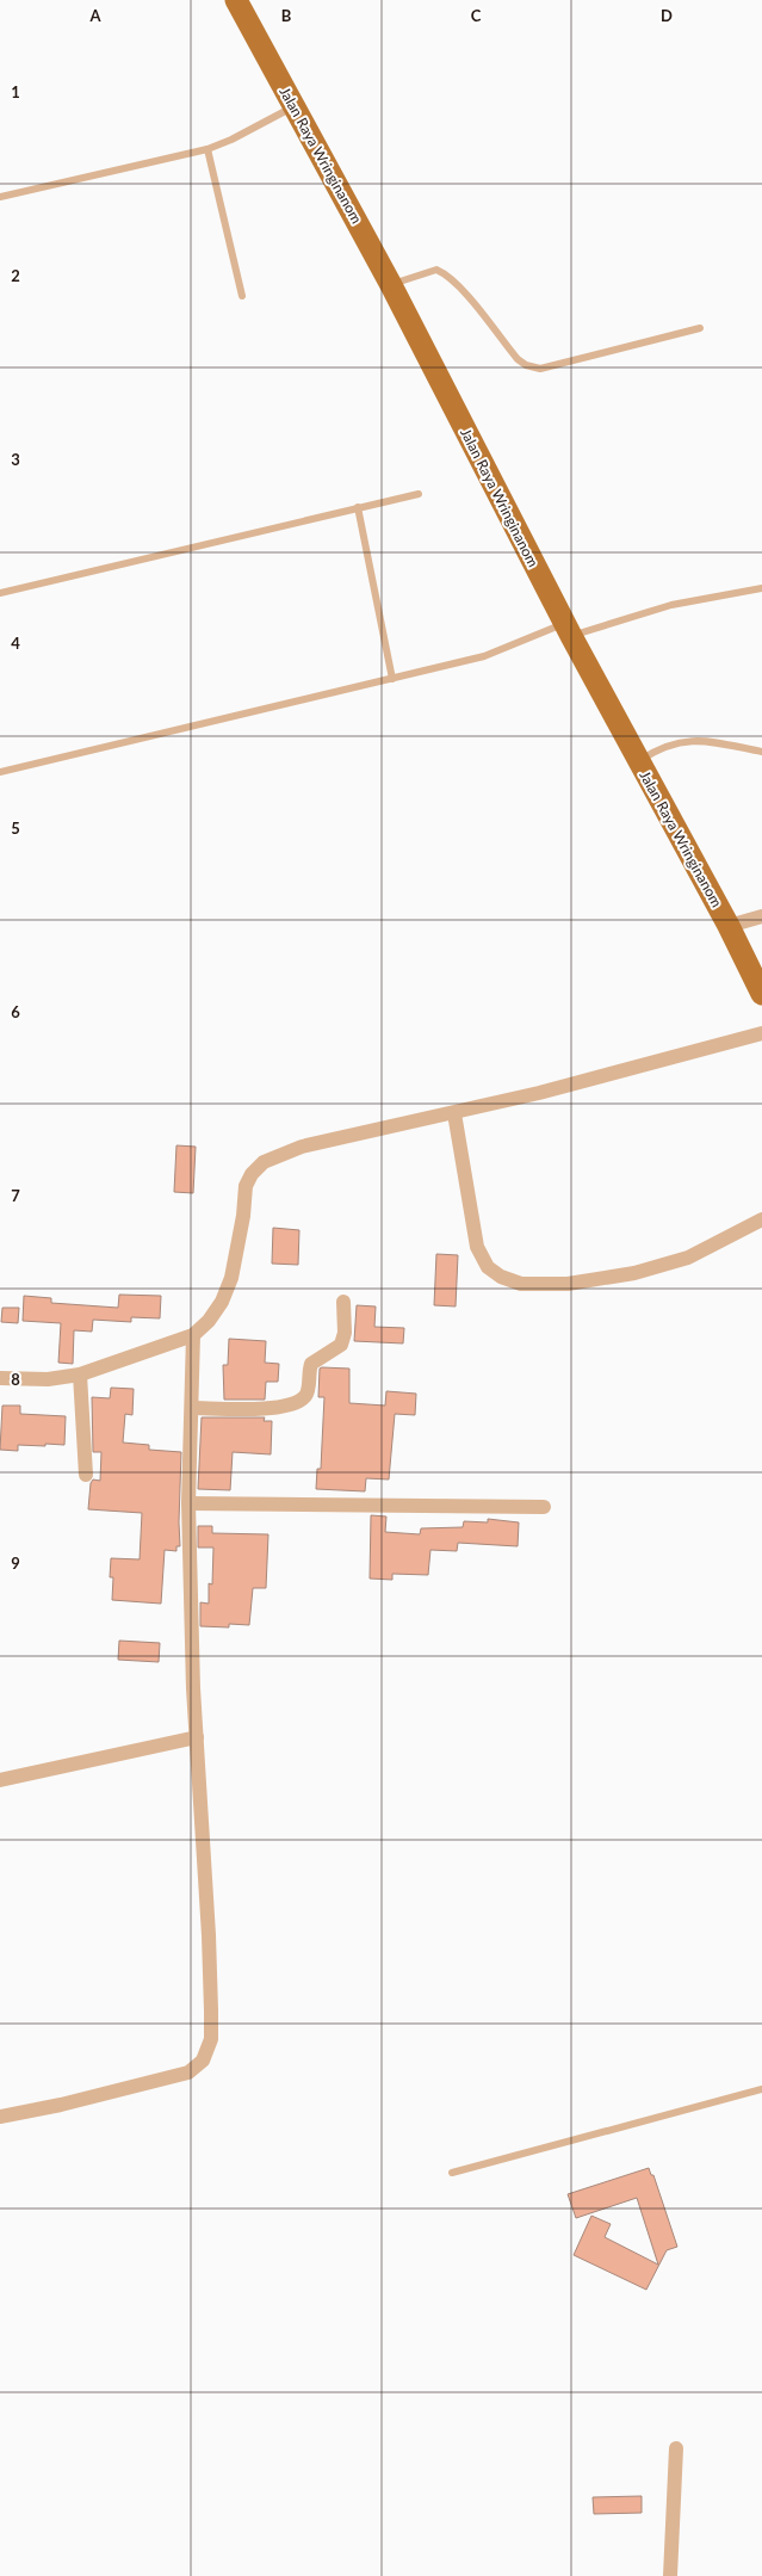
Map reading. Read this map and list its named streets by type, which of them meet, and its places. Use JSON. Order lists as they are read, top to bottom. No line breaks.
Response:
{"streets":{"main road":["Jalan Raya Wringinanom"]},"grid":{"columns":["A","B","C","D"],"rows":["1","2","3","4","5","6","7","8","9"]}}
